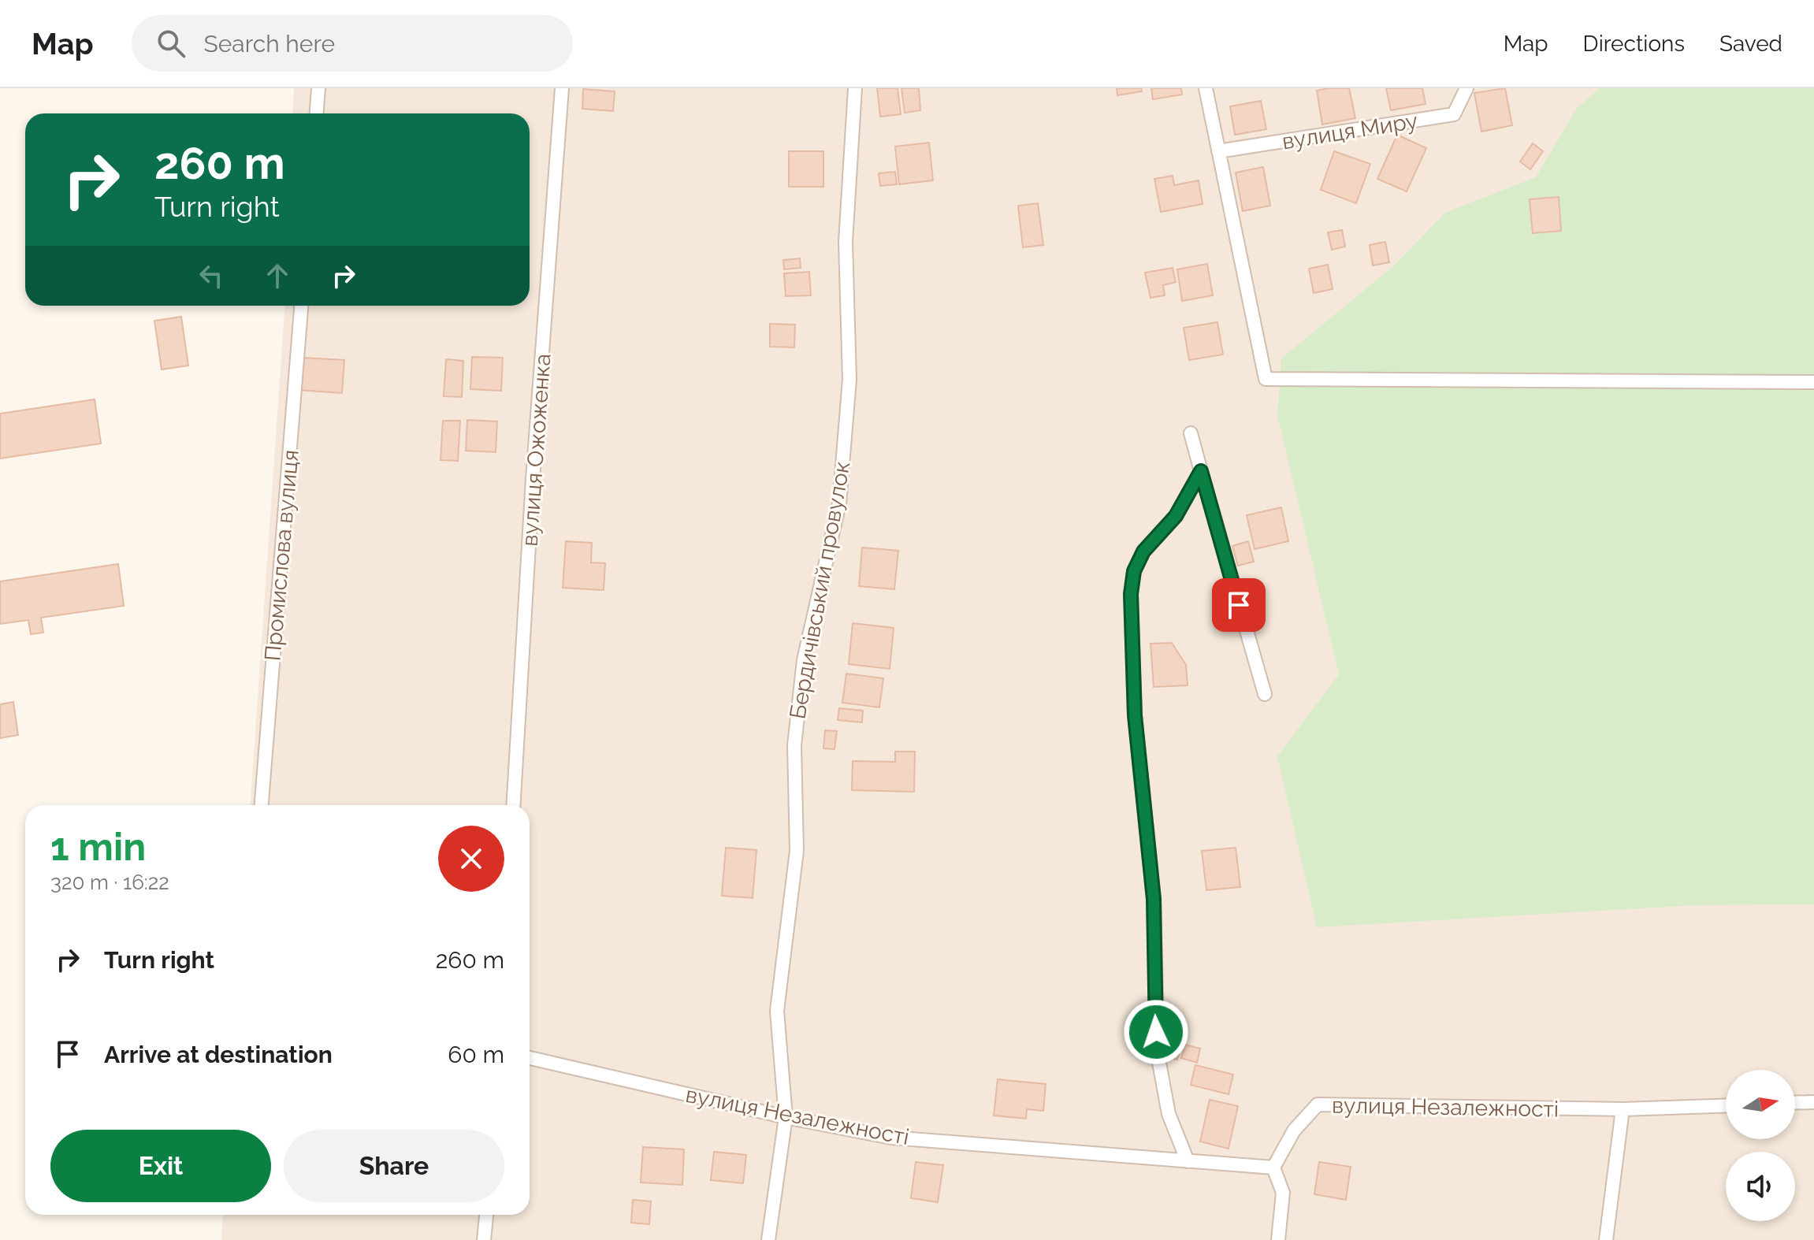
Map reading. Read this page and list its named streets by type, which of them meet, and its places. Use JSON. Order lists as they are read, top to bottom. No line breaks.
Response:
{"streets":{"street":["вулиця Миру","вулиця Ожоженка","Промислова вулиця","Бердичівський провулок","вулиця Незалежності"]},"crossings":[["Бердичівський провулок","вулиця Незалежності"]],"north":"right","page":{"header":"Map","search":"Search here","nav":["Map","Directions","Saved"],"turn":["260 m","Turn right"],"heading":["1 min","320 m · 16:22"],"list":[{"name":"Turn right","value":"260 m"},{"name":"Arrive at destination","value":"60 m"}],"buttons":["Exit","Share"]}}
